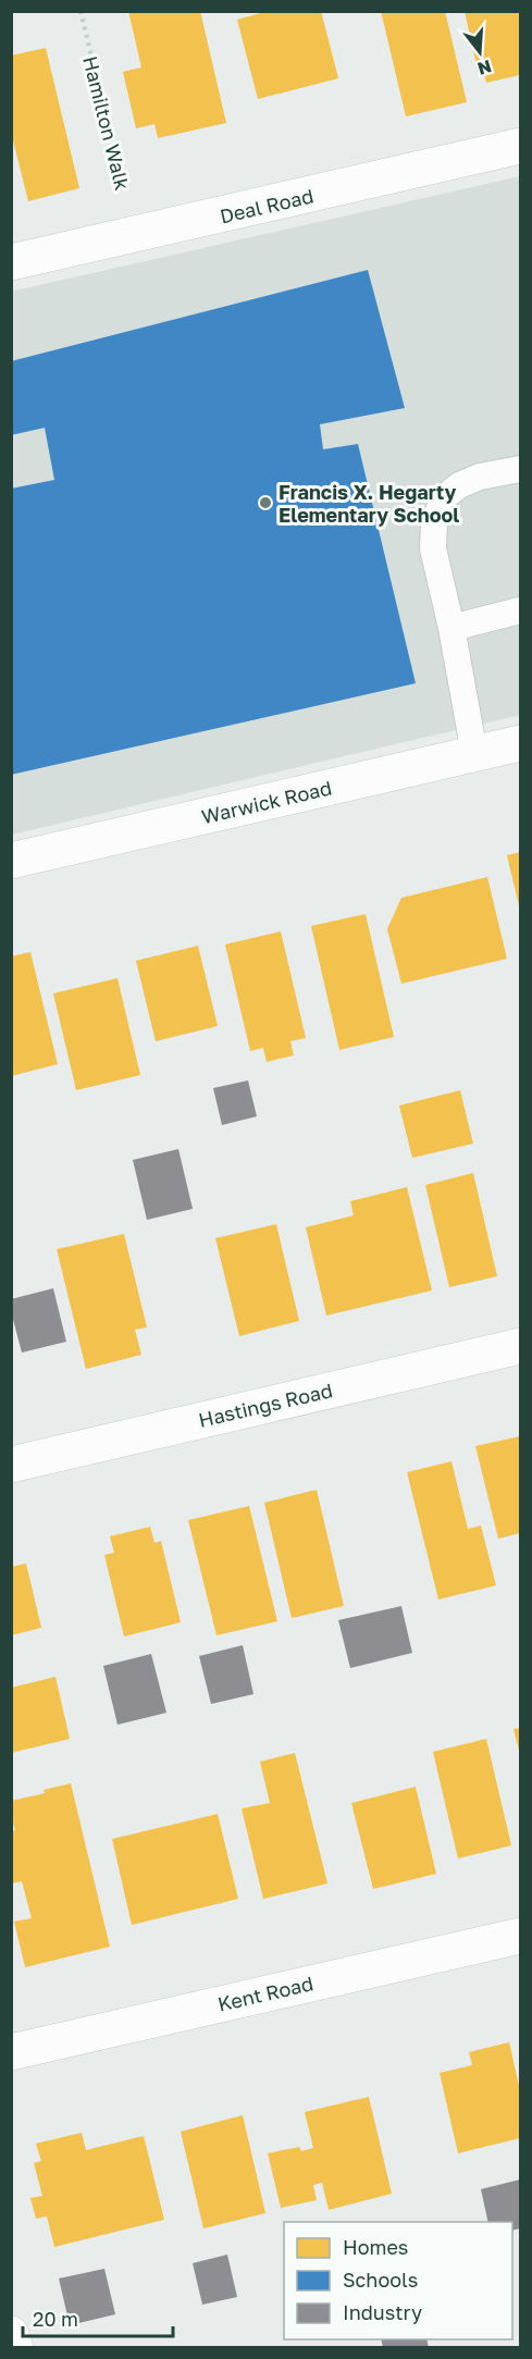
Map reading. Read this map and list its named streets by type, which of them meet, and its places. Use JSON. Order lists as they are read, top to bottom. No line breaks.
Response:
{"streets":{"street":["Deal Road","Warwick Road","Hastings Road","Kent Road"],"path":["Hamilton Walk"]},"crossings":[["Hamilton Walk","Deal Road"]],"places":["Francis X. Hegarty Elementary School"],"legend":["Homes","Schools","Industry"],"scale_bar":"20 m","north":"bottom"}
